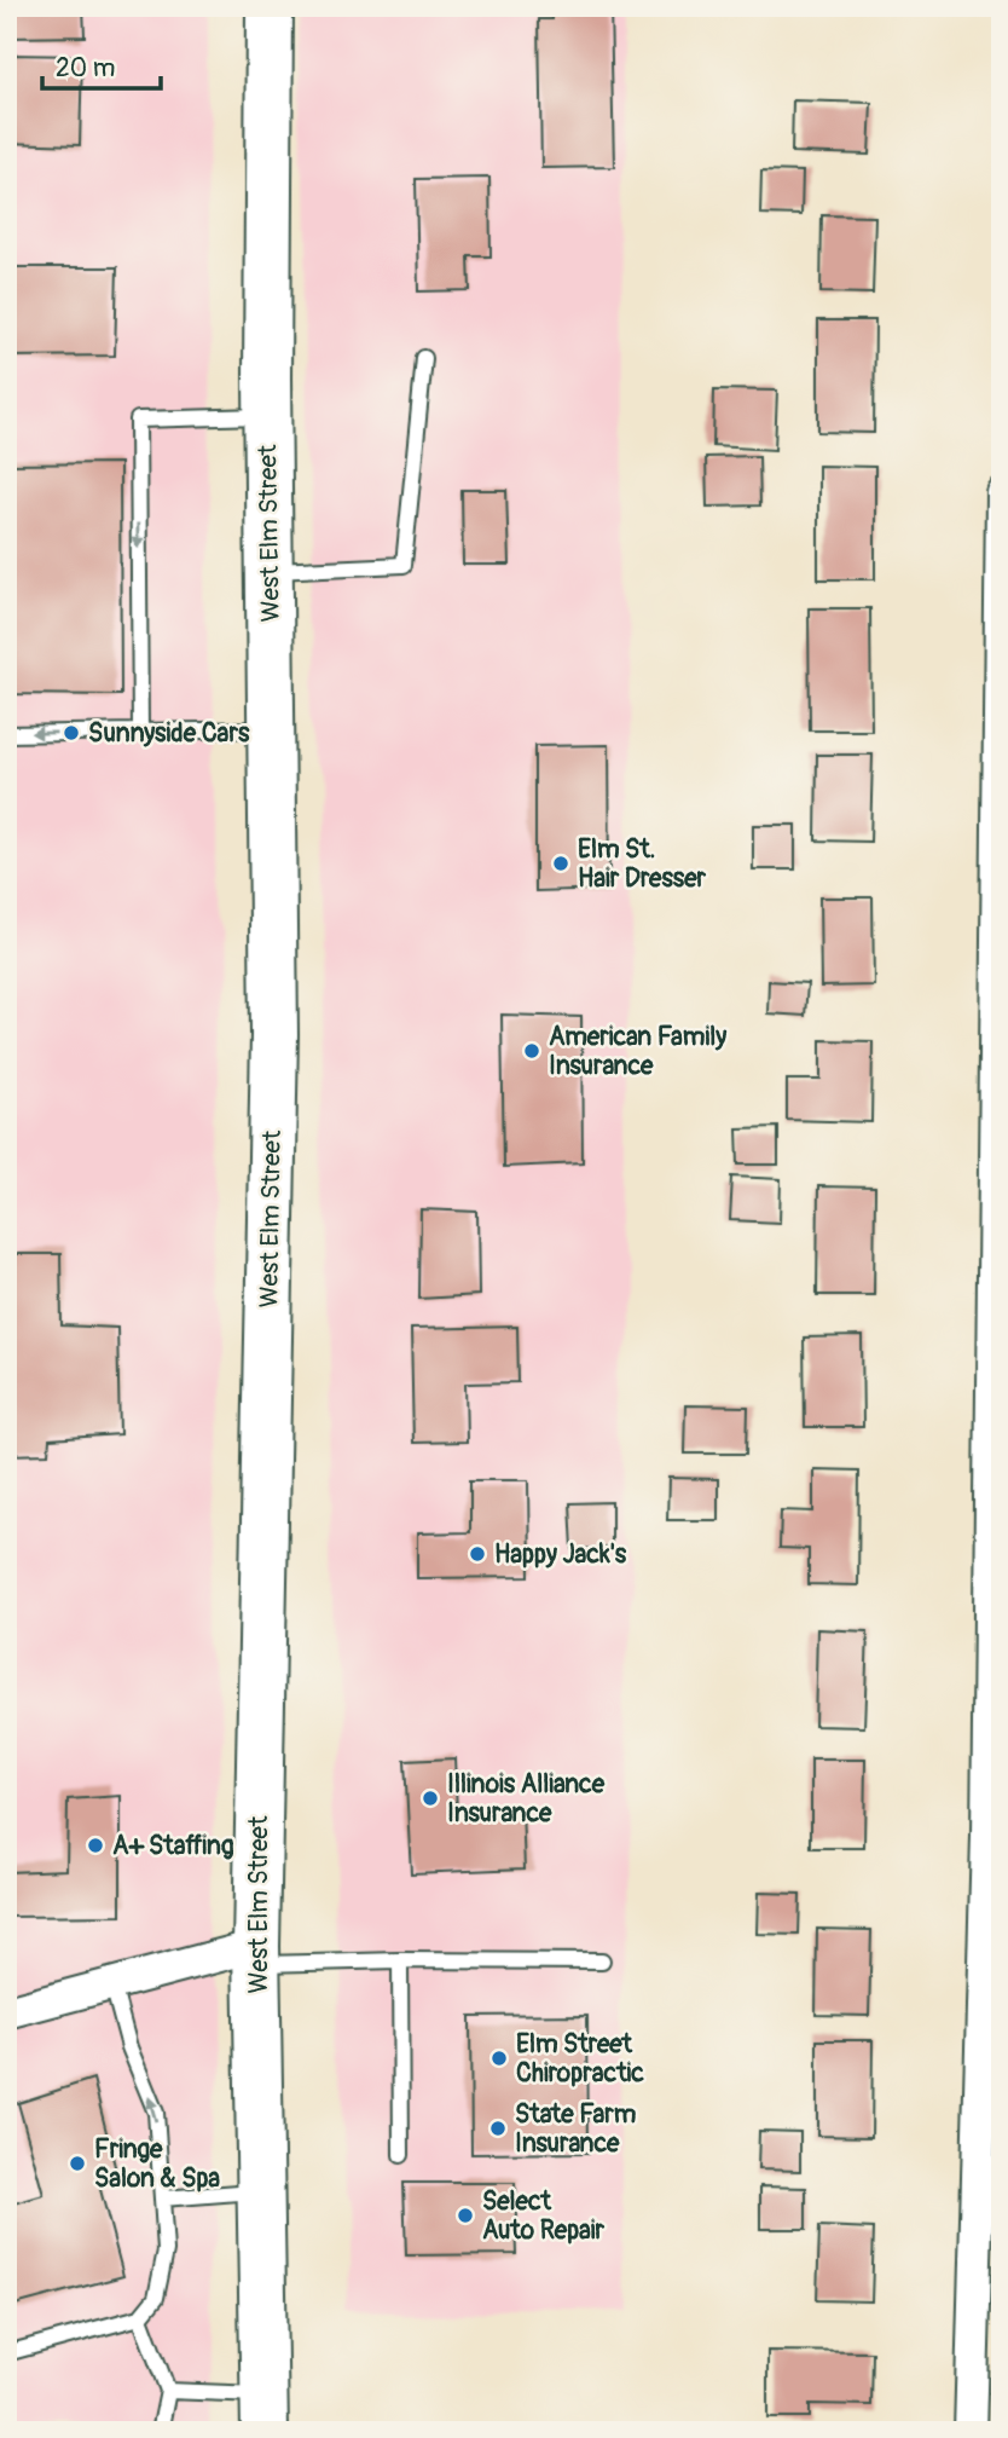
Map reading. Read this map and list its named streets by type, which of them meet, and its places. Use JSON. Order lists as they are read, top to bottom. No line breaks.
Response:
{"streets":{"main road":["West Elm Street"]},"places":["Sunnyside Cars","Elm St. Hair Dresser","American Family Insurance","Happy Jack's","Illinois Alliance Insurance","A+ Staffing","Elm Street Chiropractic","State Farm Insurance","Fringe Salon & Spa","Select Auto Repair"],"scale_bar":"20 m"}
